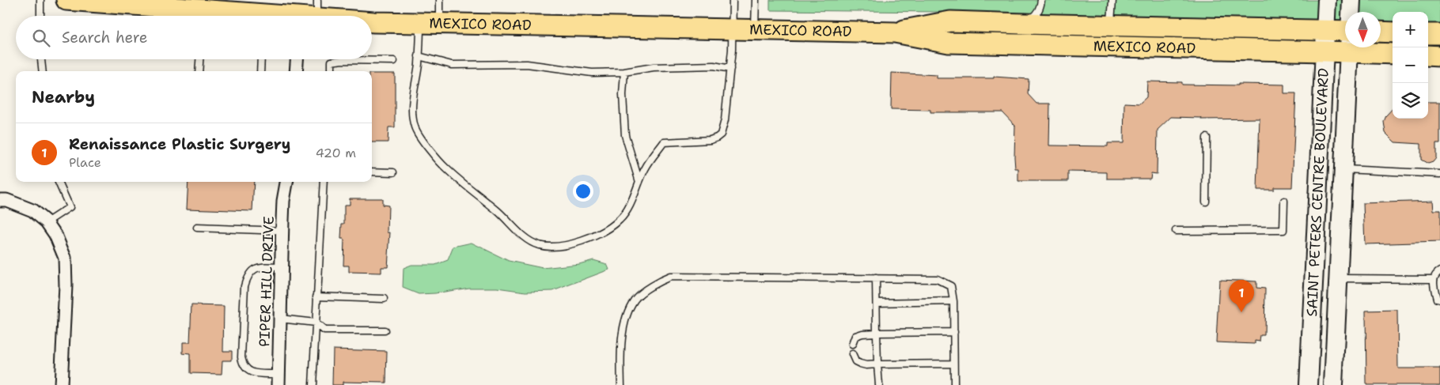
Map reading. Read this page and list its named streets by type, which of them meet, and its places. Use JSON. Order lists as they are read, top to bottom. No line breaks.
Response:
{"streets":{"main road":["MEXICO ROAD"],"street":["SAINT PETERS CENTRE BOULEVARD","PIPER HILL DRIVE"]},"crossings":[["MEXICO ROAD","SAINT PETERS CENTRE BOULEVARD"]],"north":"bottom","page":{"map_buttons":["+","−"],"search":"Search here","heading":"Nearby","list":[{"mark":"1","name":"Renaissance Plastic Surgery","note":"Place","value":"420 m"}],"pins":"1"}}
